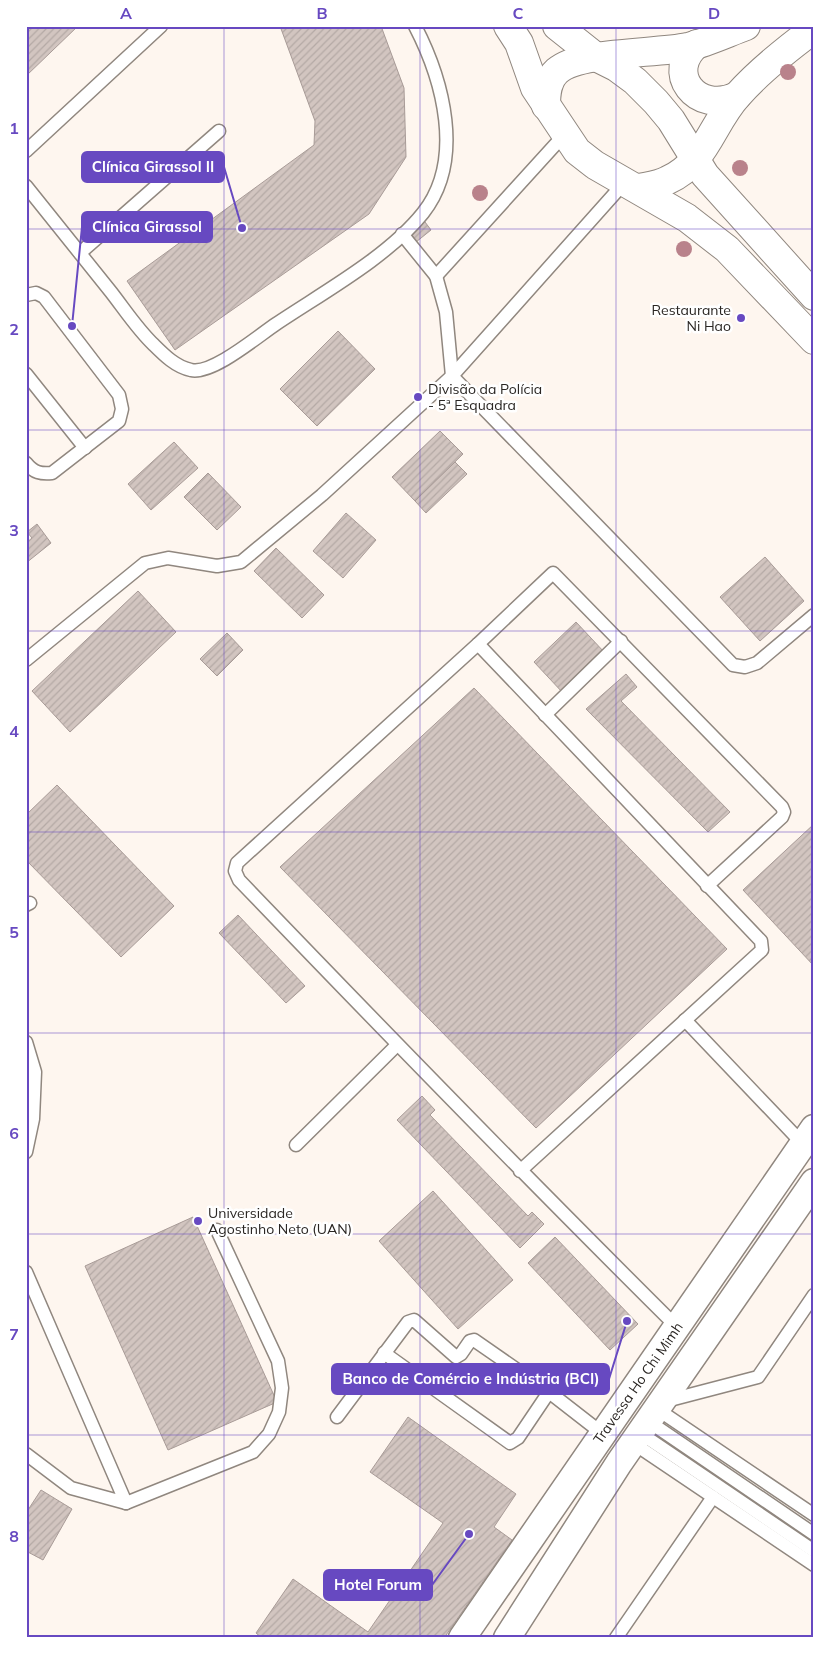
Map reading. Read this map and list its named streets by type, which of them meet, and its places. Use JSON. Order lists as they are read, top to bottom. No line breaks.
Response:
{"streets":{"street":["Travessa Ho Chi Mimh"]},"places":["Clínica Girassol II","Restaurante Ni Hao","Clínica Girassol","Divisão da Polícia - 5ª Esquadra","Universidade Agostinho Neto (UAN)","Banco de Comércio e Indústria (BCI)","Hotel Forum"],"grid":{"columns":["A","B","C","D"],"rows":["1","2","3","4","5","6","7","8"]}}
